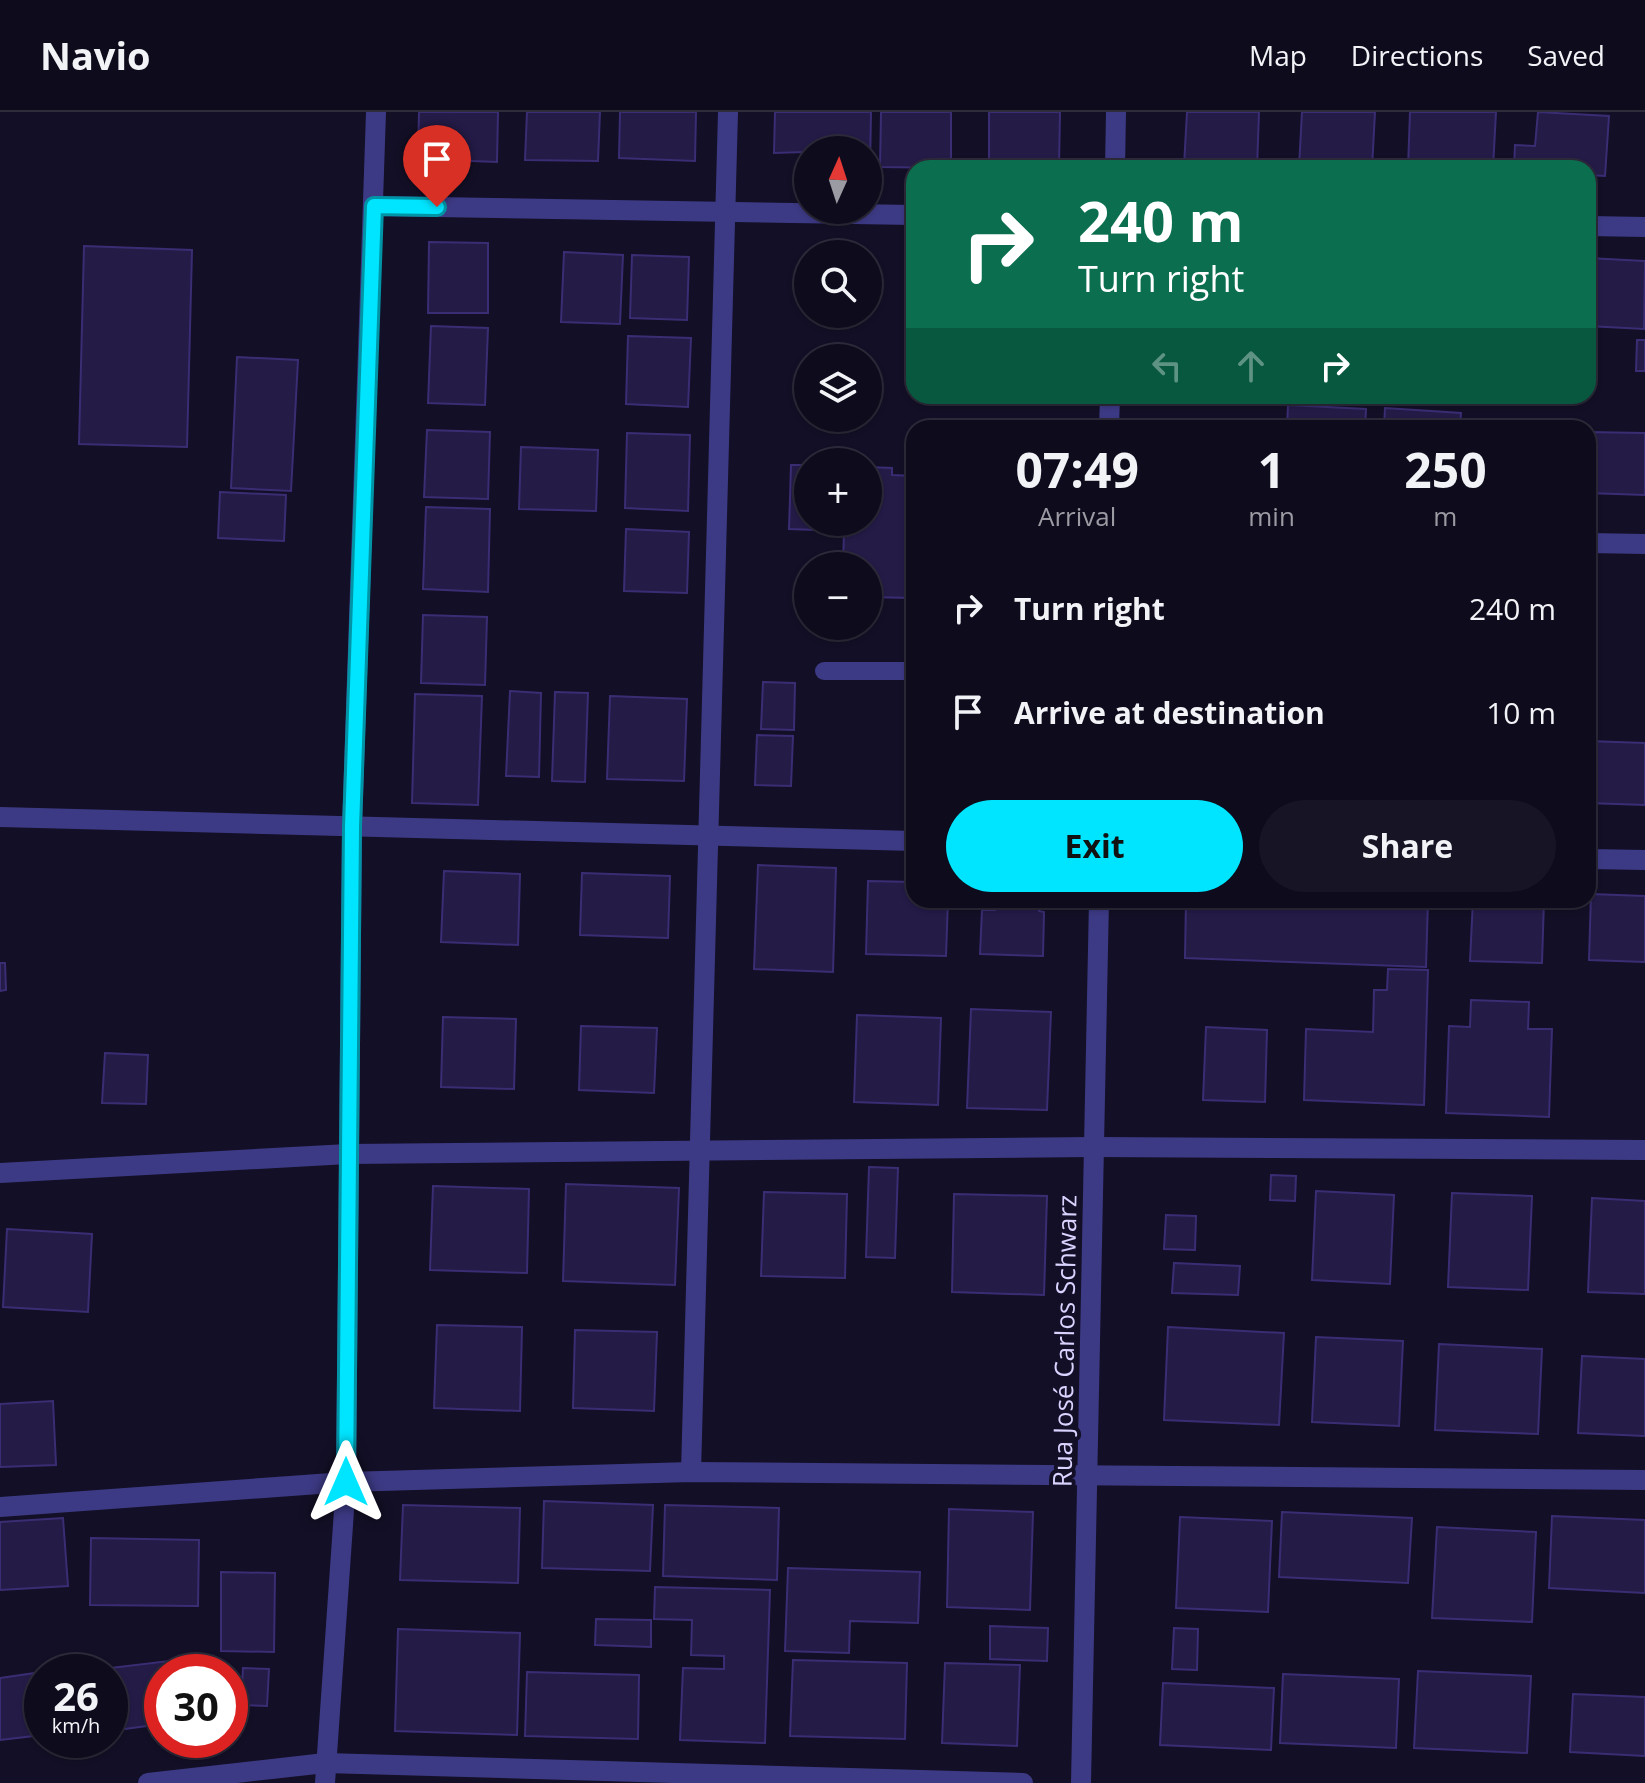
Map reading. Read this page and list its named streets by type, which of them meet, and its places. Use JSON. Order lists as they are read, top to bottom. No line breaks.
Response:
{"streets":{"street":["Rua José Carlos Schwarz"]},"north":"top","page":{"header":"Navio","nav":["Map","Directions","Saved"],"map_buttons":["+","−"],"turn":["240 m","Turn right"],"eta":["07:49","Arrival","1","min","250","m"],"list":[{"name":"Turn right","value":"240 m"},{"name":"Arrive at destination","value":"10 m"}],"buttons":["Exit","Share"],"speed":"26 km/h","limit":"30"}}
